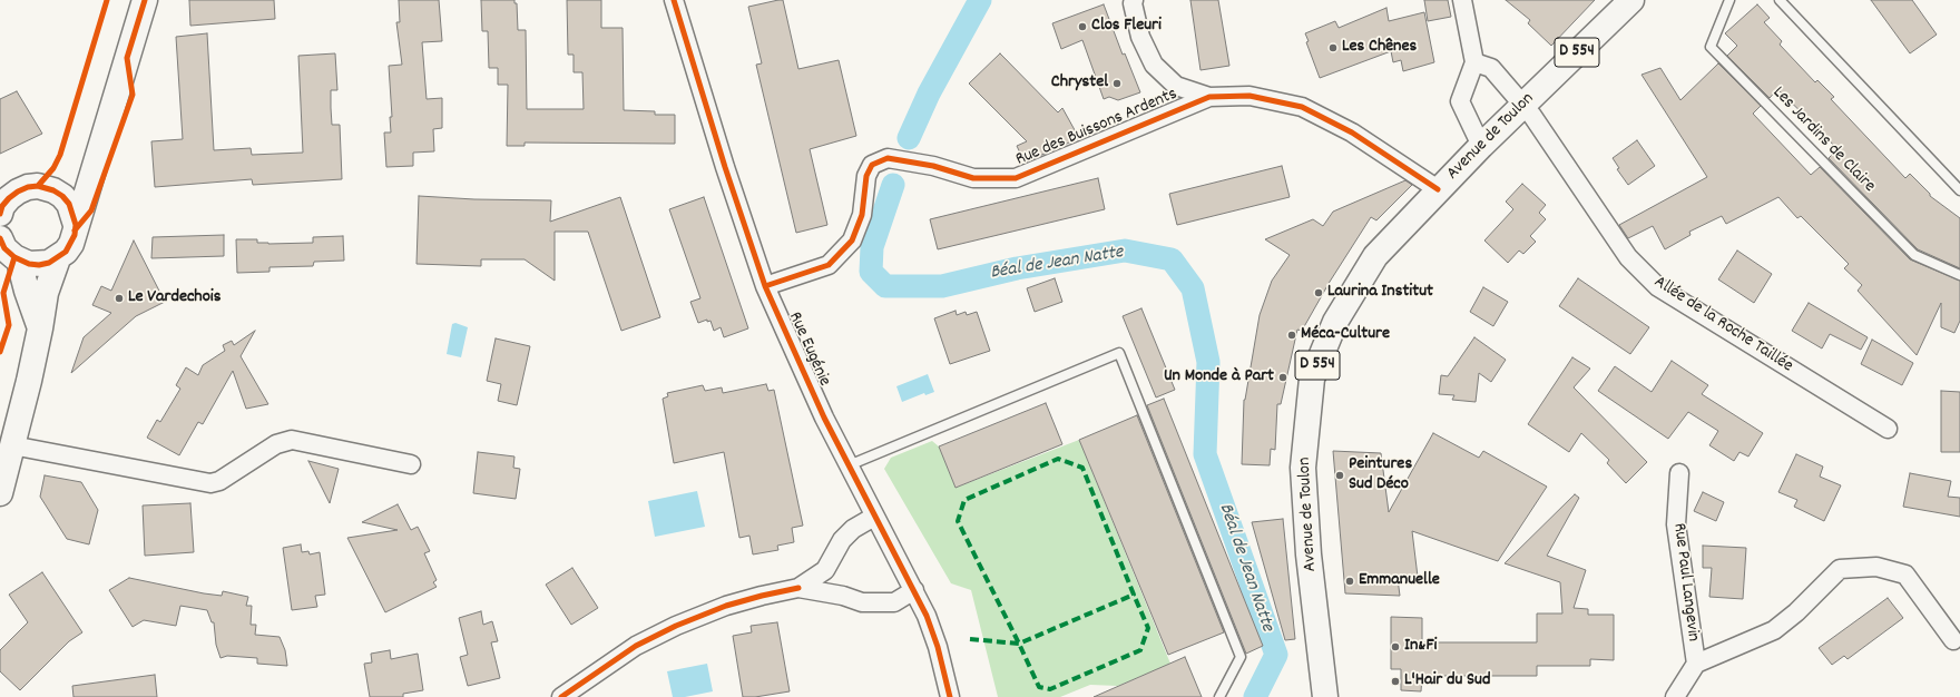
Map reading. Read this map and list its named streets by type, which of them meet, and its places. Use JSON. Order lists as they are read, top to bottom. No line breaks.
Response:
{"streets":{"main road":["D 554","Avenue de Toulon"],"street":["Rue des Buissons Ardents","Allée de la Roche Taillée","Rue Eugénie","Rue Paul Langevin"],"lane":["Les Jardins de Claire"]},"crossings":[["Rue des Buissons Ardents","Avenue de Toulon"],["Rue des Buissons Ardents","Rue Eugénie"],["Avenue de Toulon","Allée de la Roche Taillée"]],"water":["Béal de Jean Natte"],"places":["Clos Fleuri","Les Chênes","Chrystel","Laurina Institut","Le Vardechois","Méca-Culture","Un Monde à Part","Peintures Sud Déco","Emmanuelle","In&Fi","L'Hair du Sud"]}
